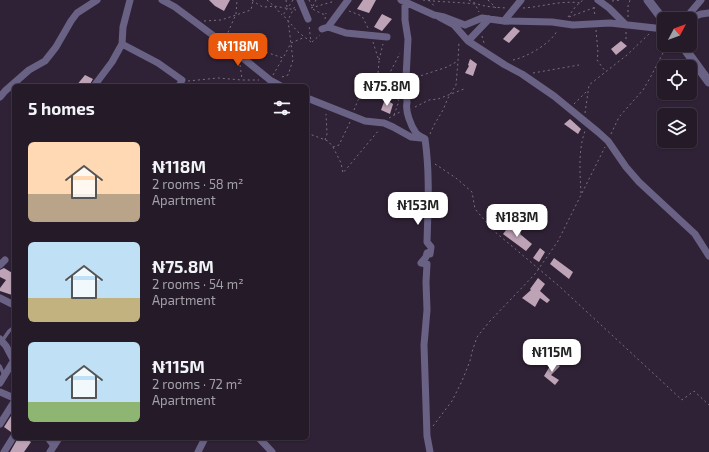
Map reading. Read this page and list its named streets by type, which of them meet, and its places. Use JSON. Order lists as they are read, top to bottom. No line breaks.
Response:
{"north":"top right","page":{"price":["₦118M","₦75.8M","₦153M","₦183M","₦115M"],"heading":"5 homes","list":[{"name":"₦118M","note":"2 rooms · 58 m² · Apartment"},{"name":"₦75.8M","note":"2 rooms · 54 m² · Apartment"},{"name":"₦115M","note":"2 rooms · 72 m² · Apartment"}]}}
